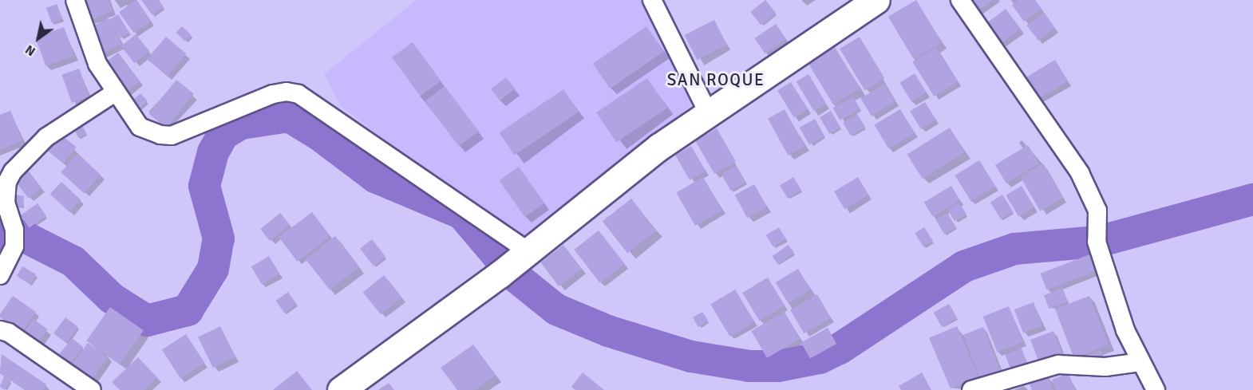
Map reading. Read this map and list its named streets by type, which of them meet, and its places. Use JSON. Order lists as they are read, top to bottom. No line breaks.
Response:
{"districts":["SAN ROQUE"],"north":"bottom left"}
